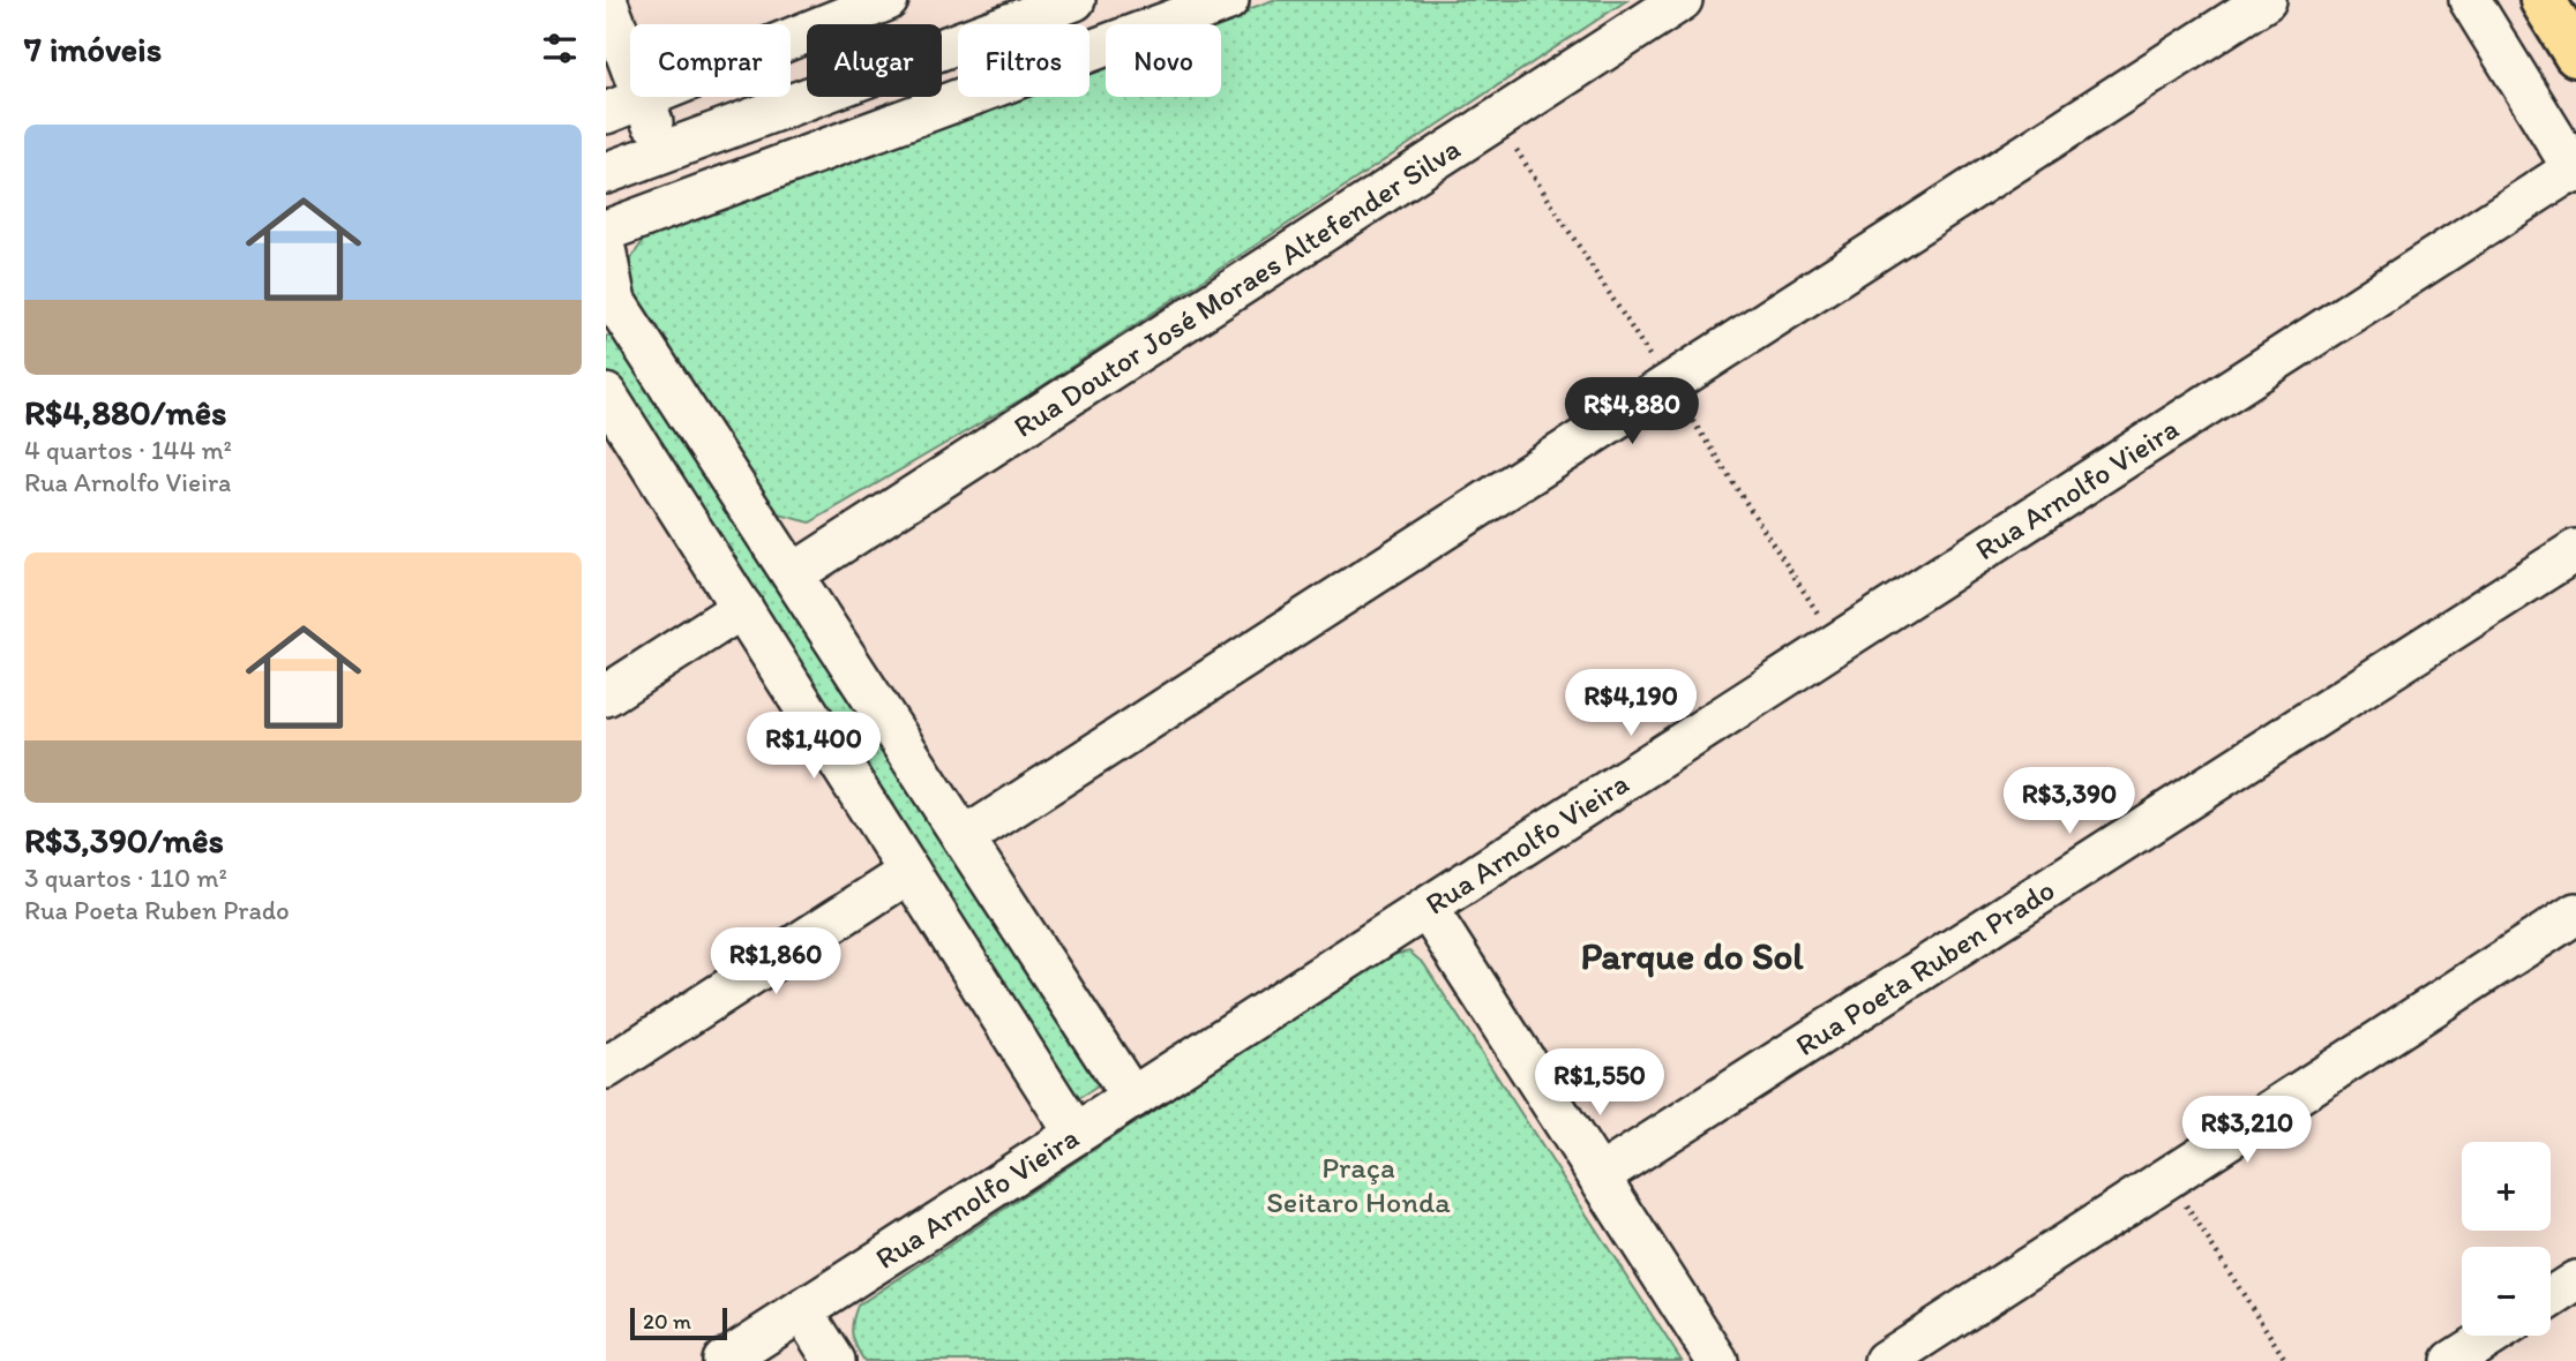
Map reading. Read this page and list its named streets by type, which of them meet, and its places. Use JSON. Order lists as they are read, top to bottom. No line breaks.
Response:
{"streets":{"street":["Rua Doutor José Moraes Altefender Silva","Rua Arnolfo Vieira","Rua Poeta Ruben Prado"]},"districts":["Parque do Sol"],"parks":["Praça Seitaro Honda"],"scale_bar":"20 m","page":{"heading":"7 imóveis","chip":["Comprar","Alugar","Filtros","Novo"],"list":[{"name":"R$4,880/mês","note":"4 quartos · 144 m² · Rua Arnolfo Vieira"},{"name":"R$3,390/mês","note":"3 quartos · 110 m² · Rua Poeta Ruben Prado"}],"price":["R$4,880","R$4,190","R$1,400","R$3,390","R$1,860","R$1,550","R$3,210"],"map_buttons":["+","−"],"scale":"20 m"}}
